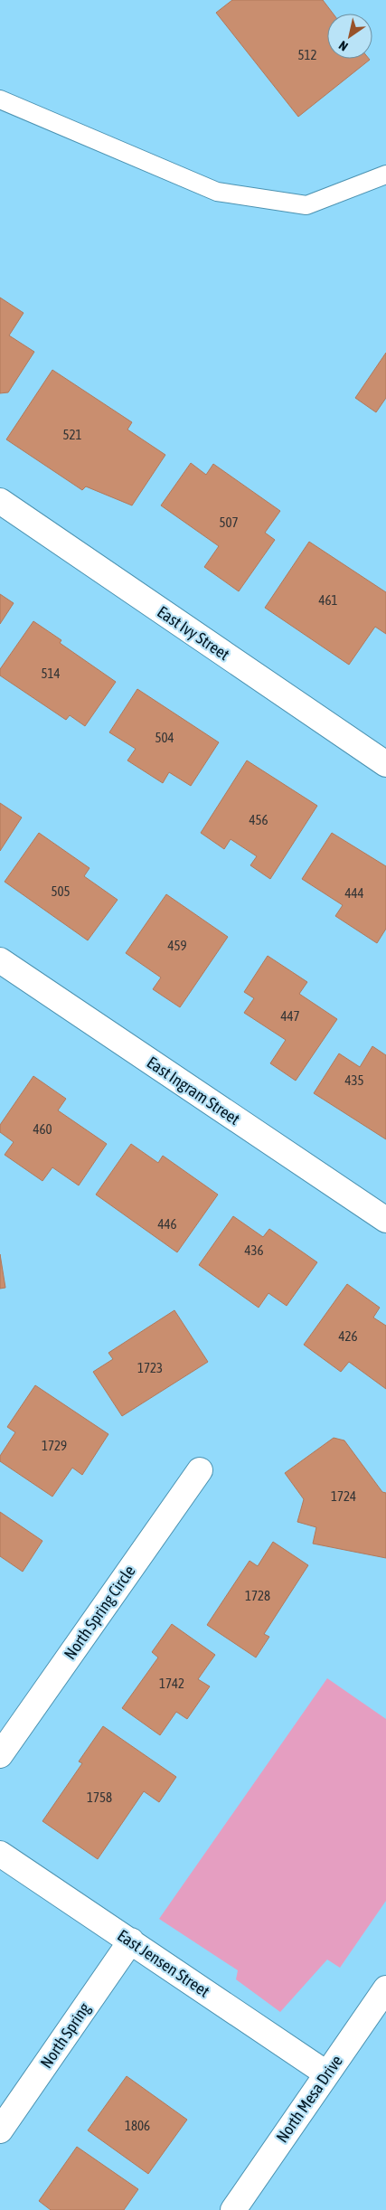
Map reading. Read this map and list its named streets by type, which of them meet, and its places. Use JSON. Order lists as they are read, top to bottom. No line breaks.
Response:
{"streets":{"street":["East Ivy Street","East Ingram Street","North Spring Circle","East Jensen Street","North Spring","North Mesa Drive"]},"crossings":[["East Jensen Street","North Spring"],["East Jensen Street","North Mesa Drive"]],"house_numbers":["512","521","507","461","514","504","456","505","444","459","447","435","460","446","436","426","1723","1729","1724","1728","1742","1758","1806"],"north":"bottom left"}
